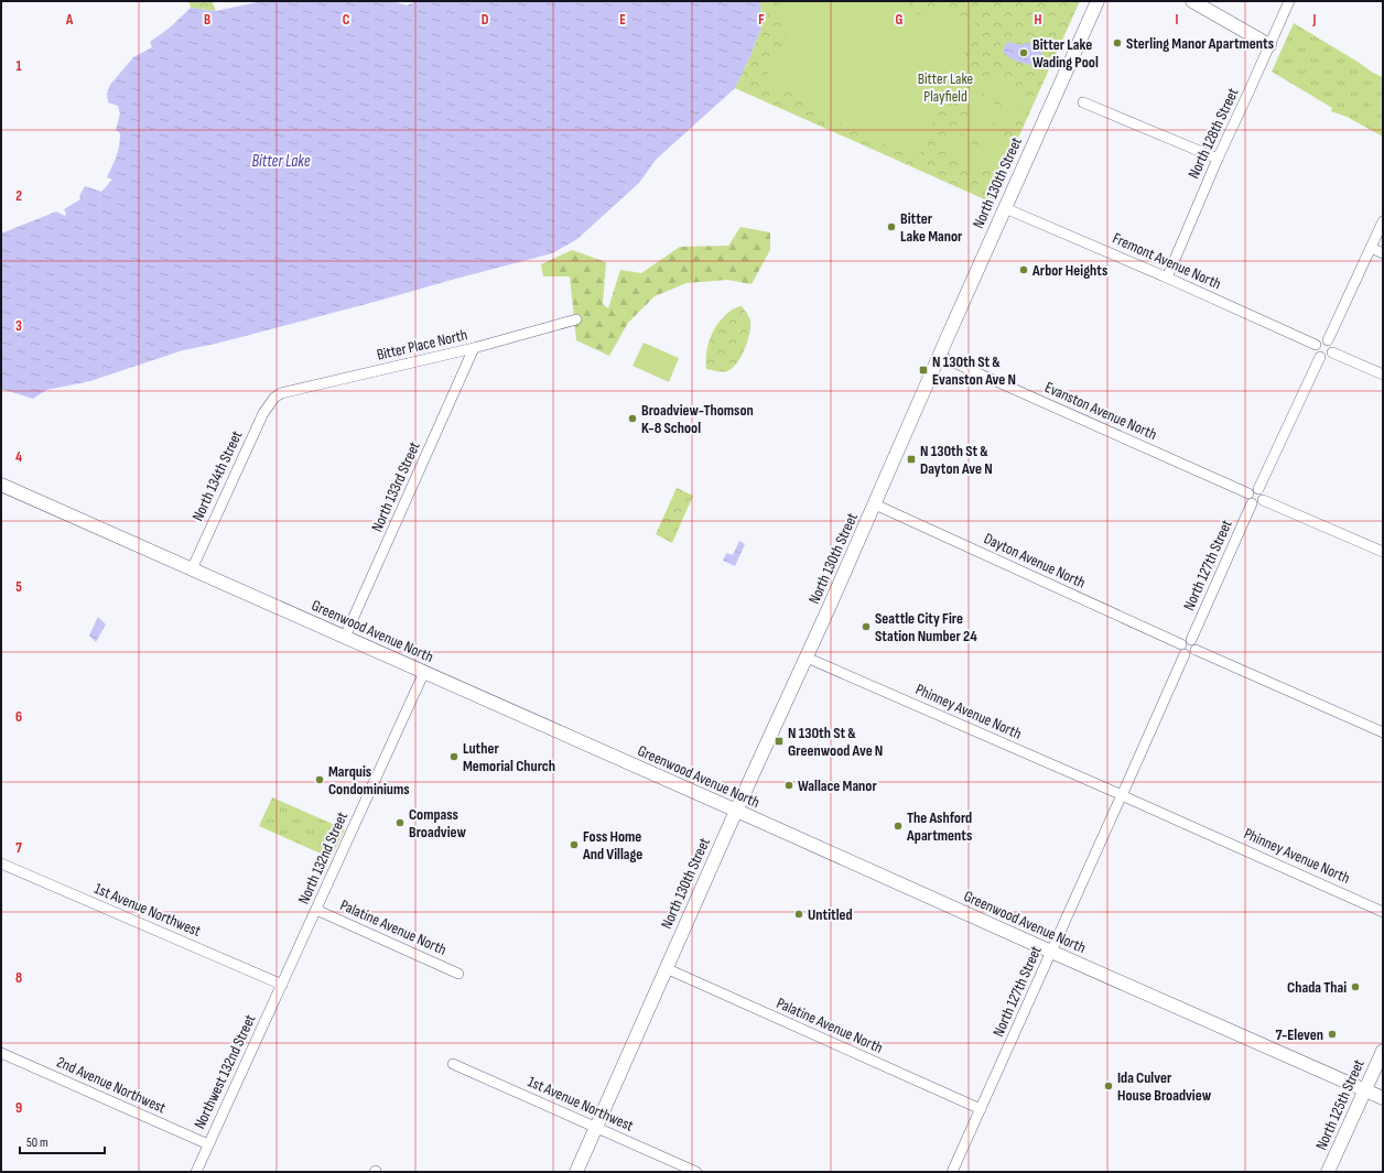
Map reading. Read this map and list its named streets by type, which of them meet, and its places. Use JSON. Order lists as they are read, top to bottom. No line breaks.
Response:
{"streets":{"main road":["North 130th Street","Greenwood Avenue North","North 125th Street"],"street":["North 128th Street","Fremont Avenue North","Bitter Place North","Evanston Avenue North","North 134th Street","North 133rd Street","Dayton Avenue North","North 127th Street","Phinney Avenue North","North 132nd Street","1st Avenue Northwest","Palatine Avenue North","Northwest 132nd Street","2nd Avenue Northwest"]},"crossings":[["North 128th Street","Fremont Avenue North"],["North 130th Street","Fremont Avenue North"],["North 130th Street","Evanston Avenue North"],["North 130th Street","Dayton Avenue North"],["North 130th Street","Greenwood Avenue North"],["North 130th Street","Phinney Avenue North"],["North 130th Street","1st Avenue Northwest"],["North 130th Street","Palatine Avenue North"],["Bitter Place North","North 134th Street"],["Bitter Place North","North 133rd Street"],["Evanston Avenue North","North 127th Street"],["North 134th Street","Greenwood Avenue North"],["North 133rd Street","Greenwood Avenue North"],["Dayton Avenue North","North 127th Street"],["North 127th Street","Greenwood Avenue North"],["North 127th Street","Phinney Avenue North"],["North 127th Street","Palatine Avenue North"],["Greenwood Avenue North","North 132nd Street"],["Greenwood Avenue North","North 125th Street"],["North 132nd Street","1st Avenue Northwest"],["North 132nd Street","Palatine Avenue North"],["North 132nd Street","Northwest 132nd Street"],["1st Avenue Northwest","Northwest 132nd Street"],["Northwest 132nd Street","2nd Avenue Northwest"]],"water":["Bitter Lake"],"parks":["Bitter Lake Playfield"],"places":{"other":["Sterling Manor Apartments","Bitter Lake Wading Pool","Bitter Lake Manor","Arbor Heights","Broadview-Thomson K-8 School","Seattle City Fire Station Number 24","Luther Memorial Church","Marquis Condominiums","Wallace Manor","Compass Broadview","The Ashford Apartments","Foss Home And Village","Untitled","Chada Thai","7-Eleven","Ida Culver House Broadview"],"transit":["N 130th St & Evanston Ave N","N 130th St & Dayton Ave N","N 130th St & Greenwood Ave N"]},"scale_bar":"50 m","grid":{"columns":["A","B","C","D","E","F","G","H","I","J"],"rows":["1","2","3","4","5","6","7","8","9"]}}
